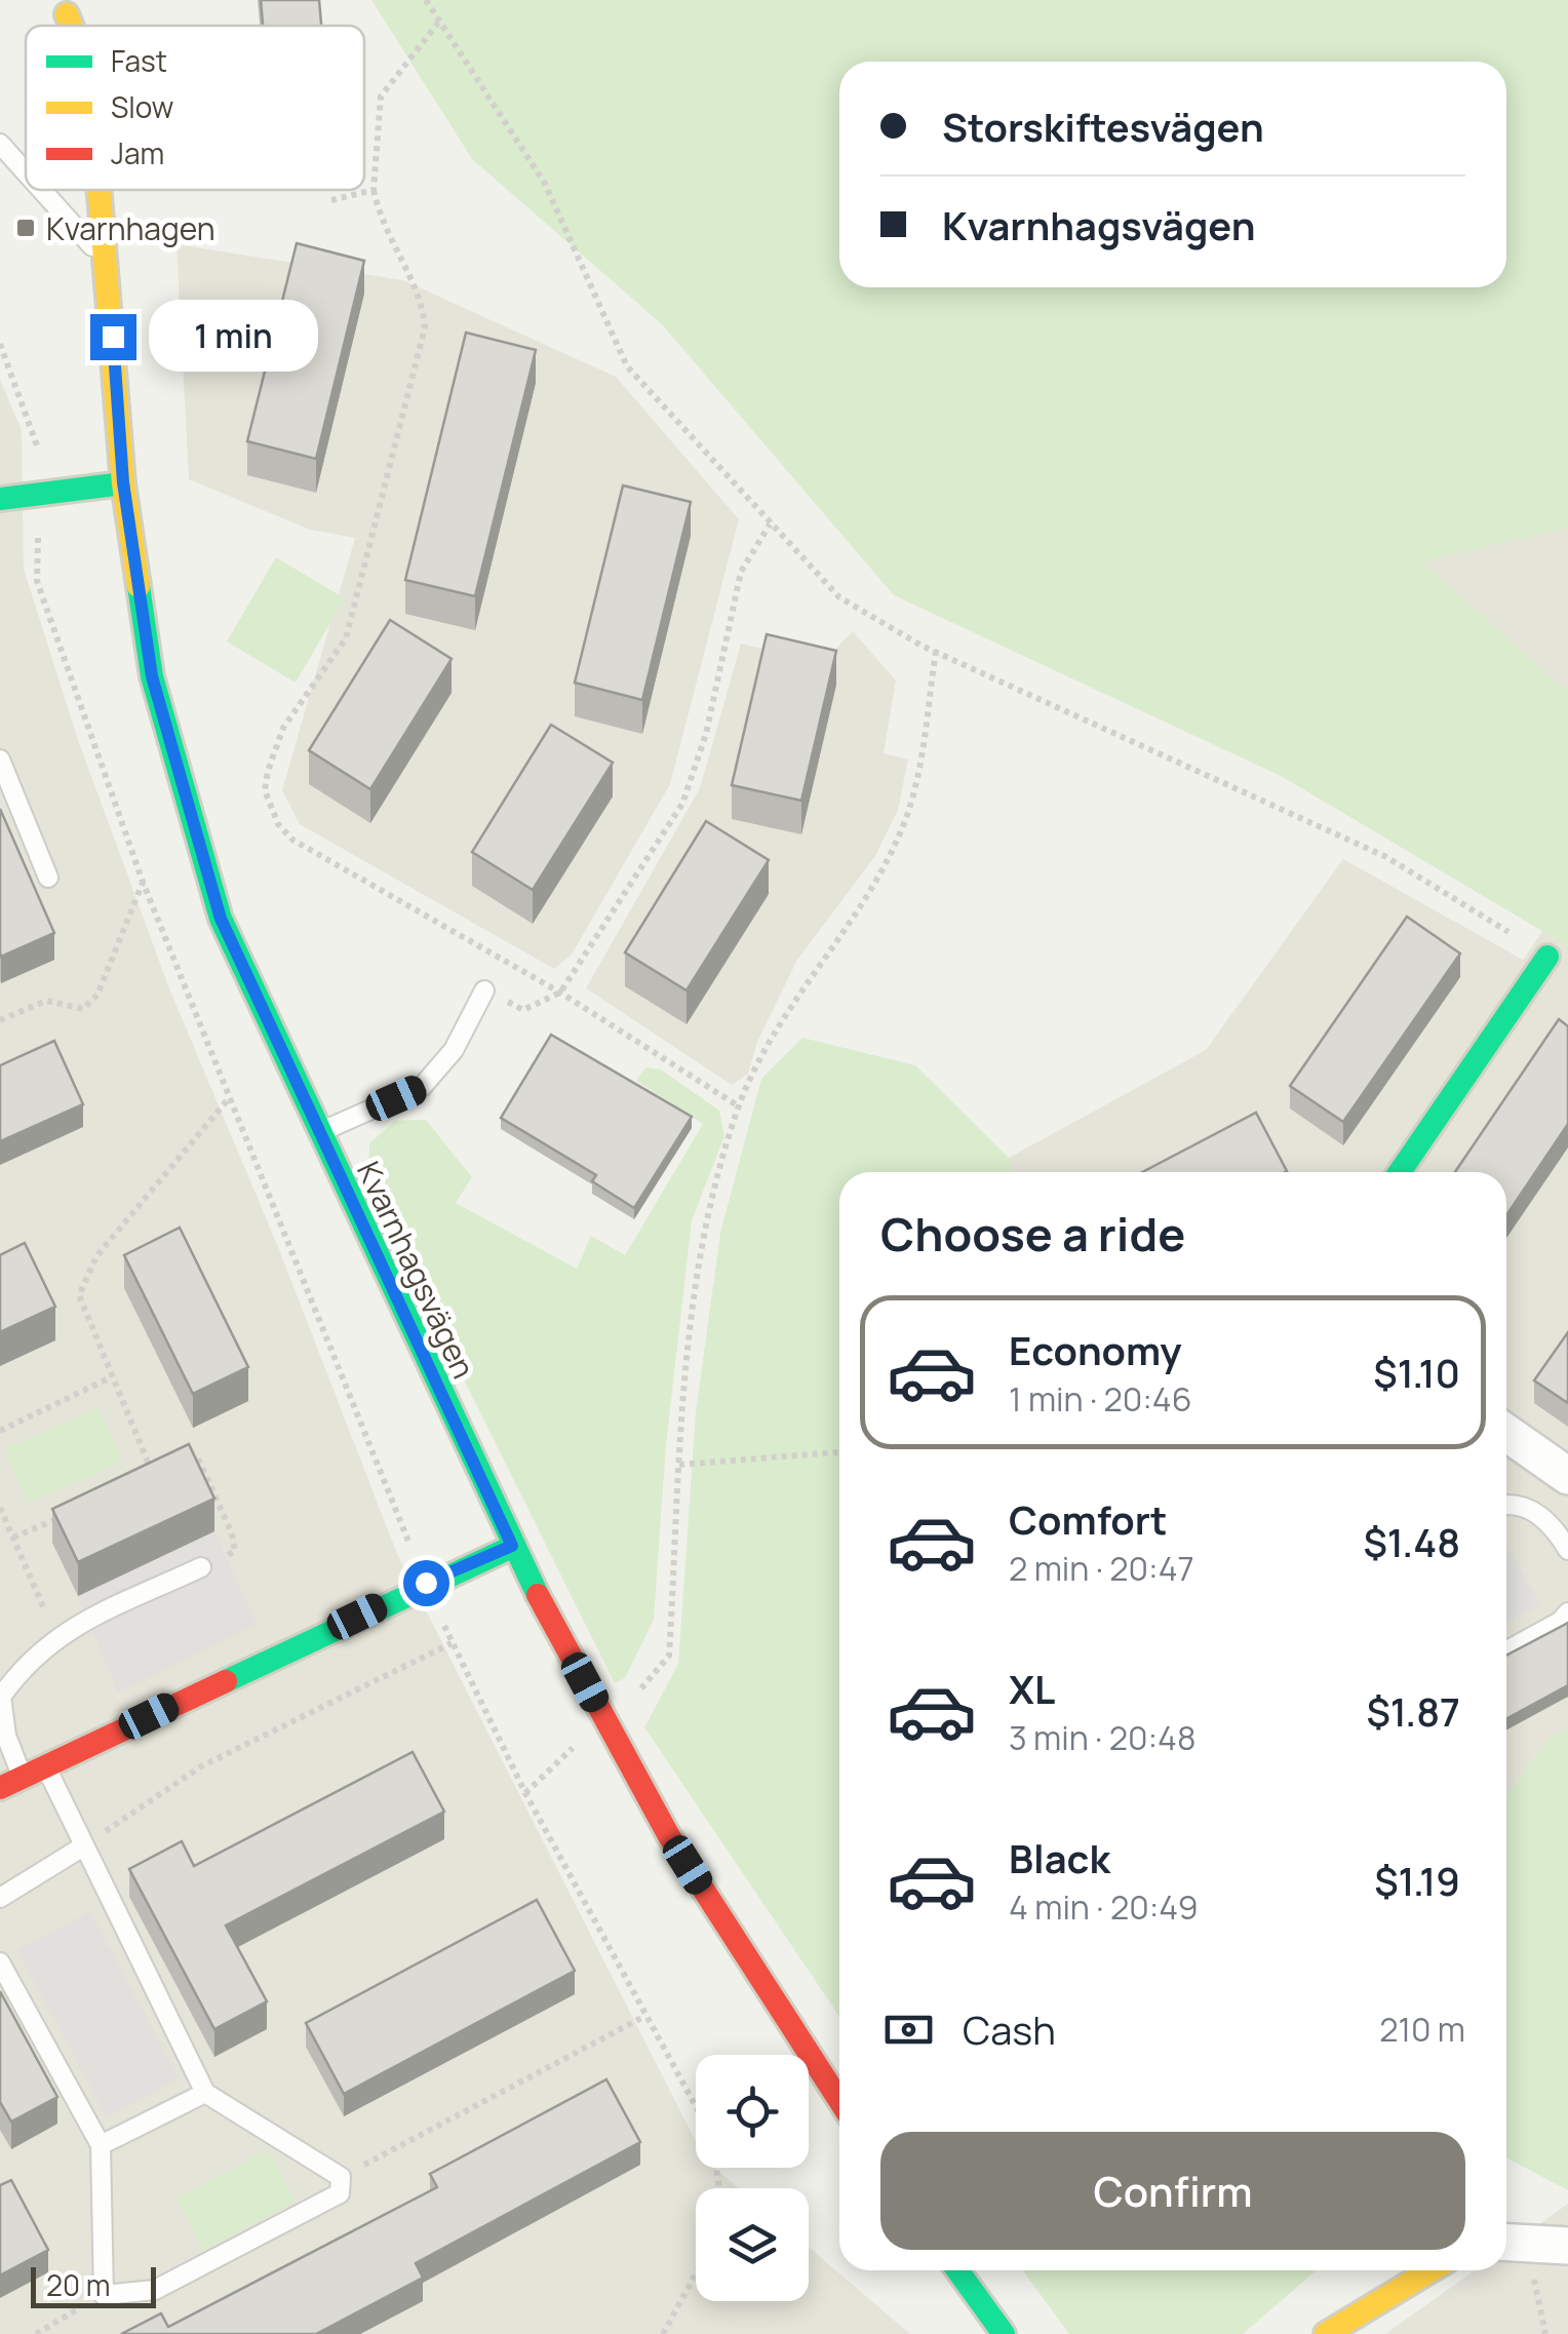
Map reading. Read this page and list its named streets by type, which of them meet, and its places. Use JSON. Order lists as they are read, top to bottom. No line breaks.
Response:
{"streets":{"street":["Kvarnhagsvägen"]},"places":{"transit":["Kvarnhagen"]},"legend":["Fast","Slow","Jam"],"scale_bar":"20 m","page":{"banner":["Storskiftesvägen","Kvarnhagsvägen"],"bubble":"1 min","heading":"Choose a ride","list":[{"name":"Economy","note":"1 min · 20:46","value":"$1.10"},{"name":"Comfort","note":"2 min · 20:47","value":"$1.48"},{"name":"XL","note":"3 min · 20:48","value":"$1.87"},{"name":"Black","note":"4 min · 20:49","value":"$1.19"}],"pay":["Cash","210 m"],"buttons":"Confirm","scale":"20 m"}}
